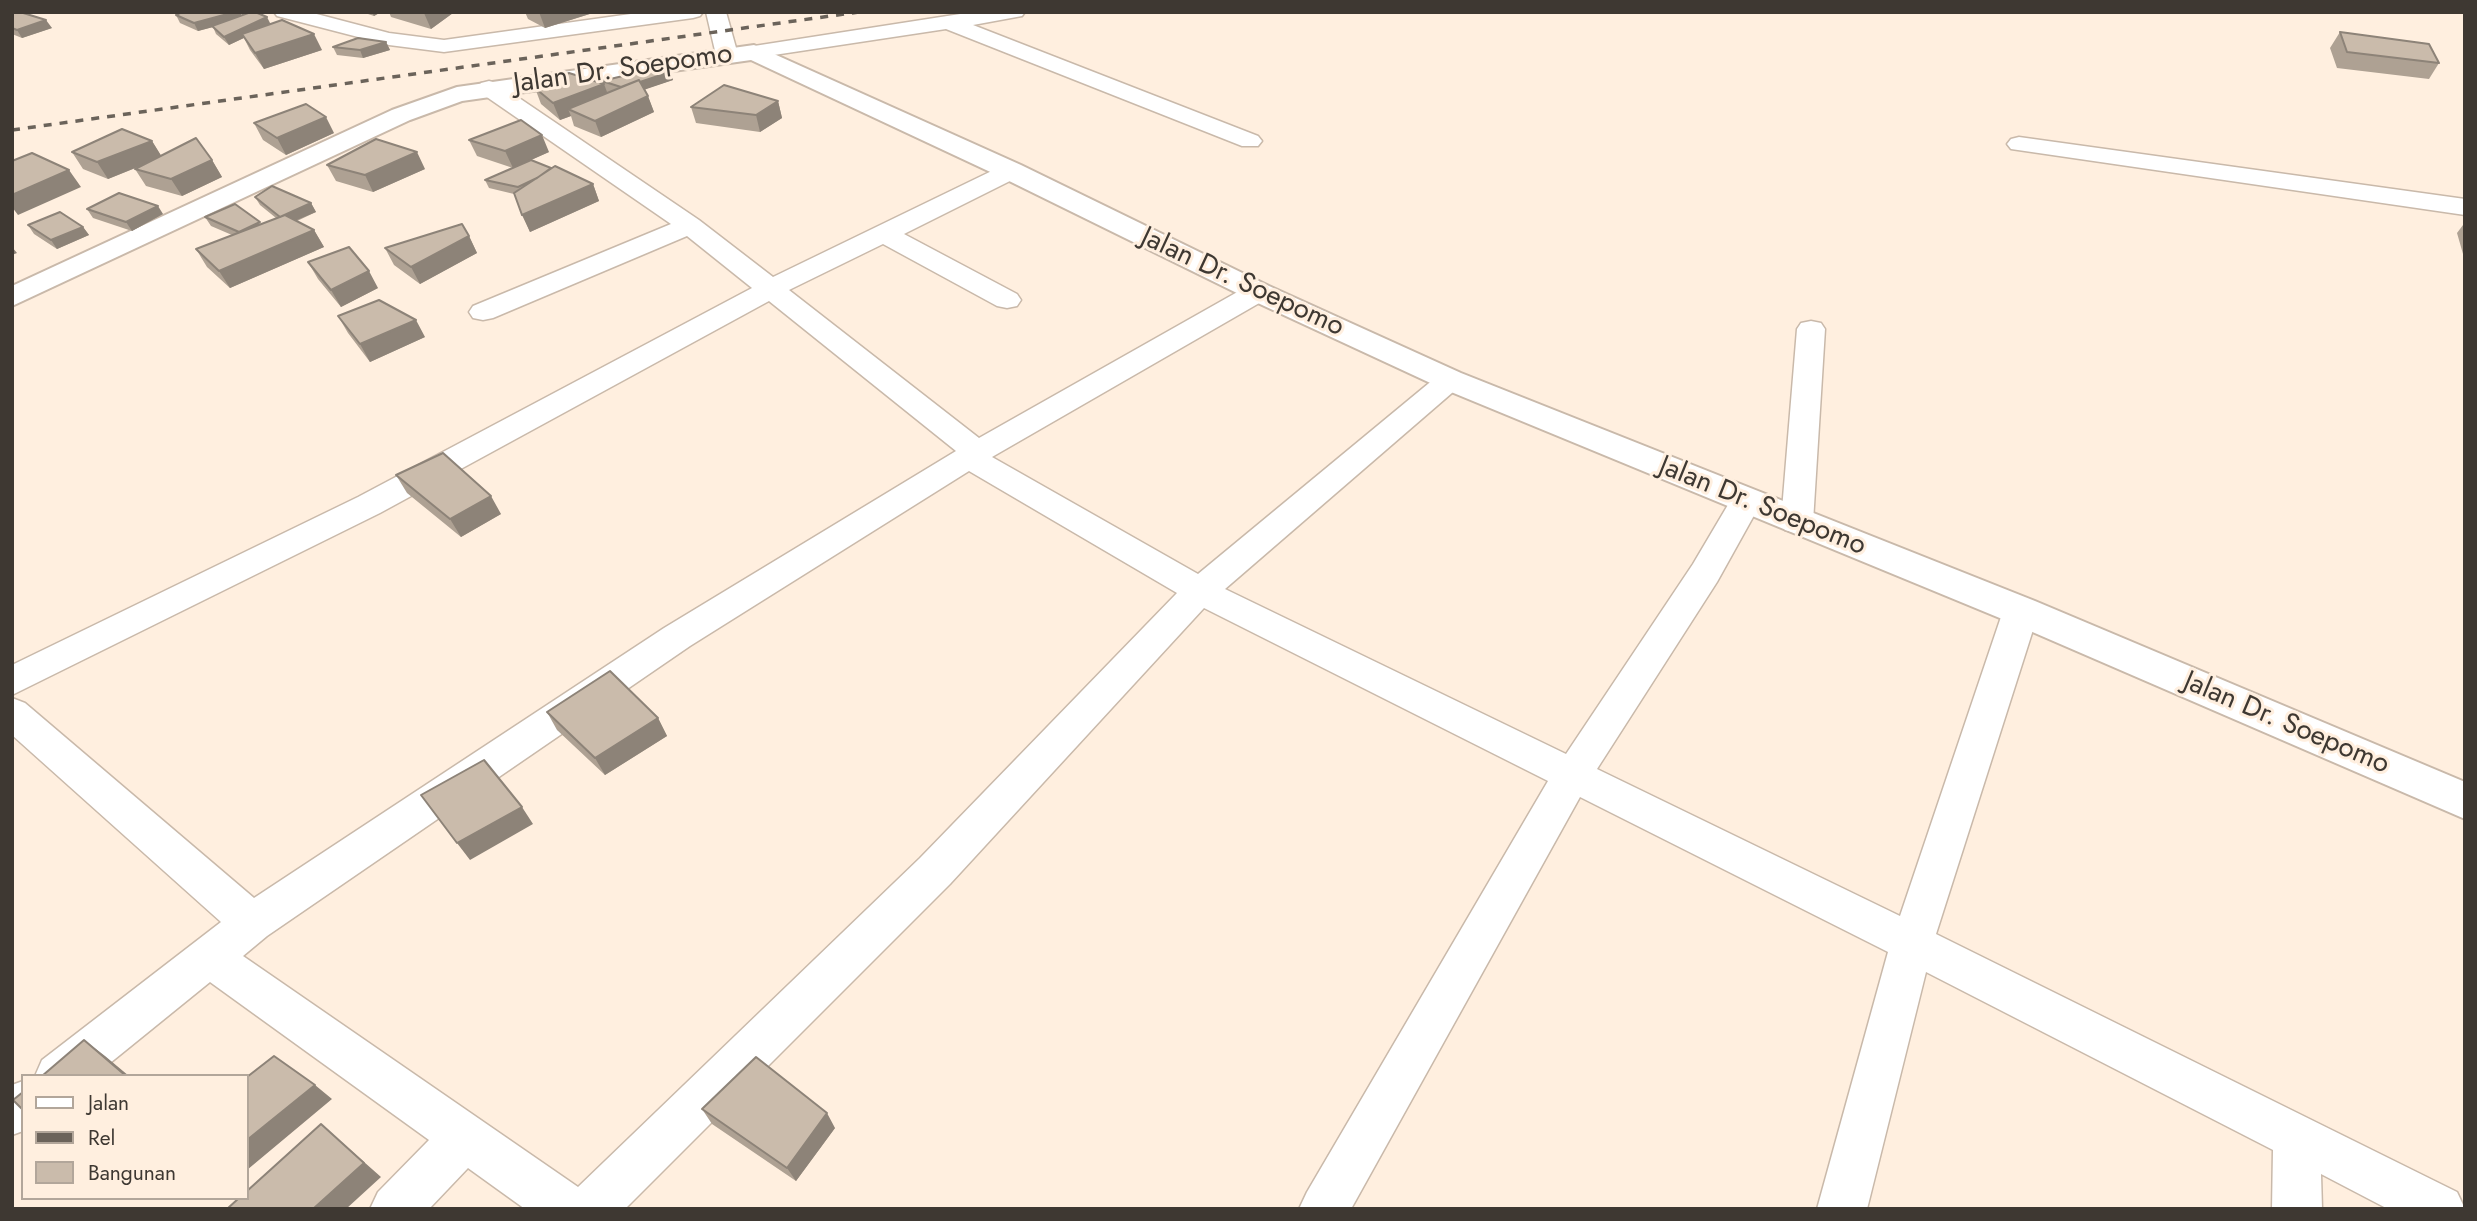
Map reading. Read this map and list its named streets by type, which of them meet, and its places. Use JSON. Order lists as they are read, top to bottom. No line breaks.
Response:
{"streets":{"street":["Jalan Dr. Soepomo"]},"legend":["Jalan","Rel","Bangunan"]}
